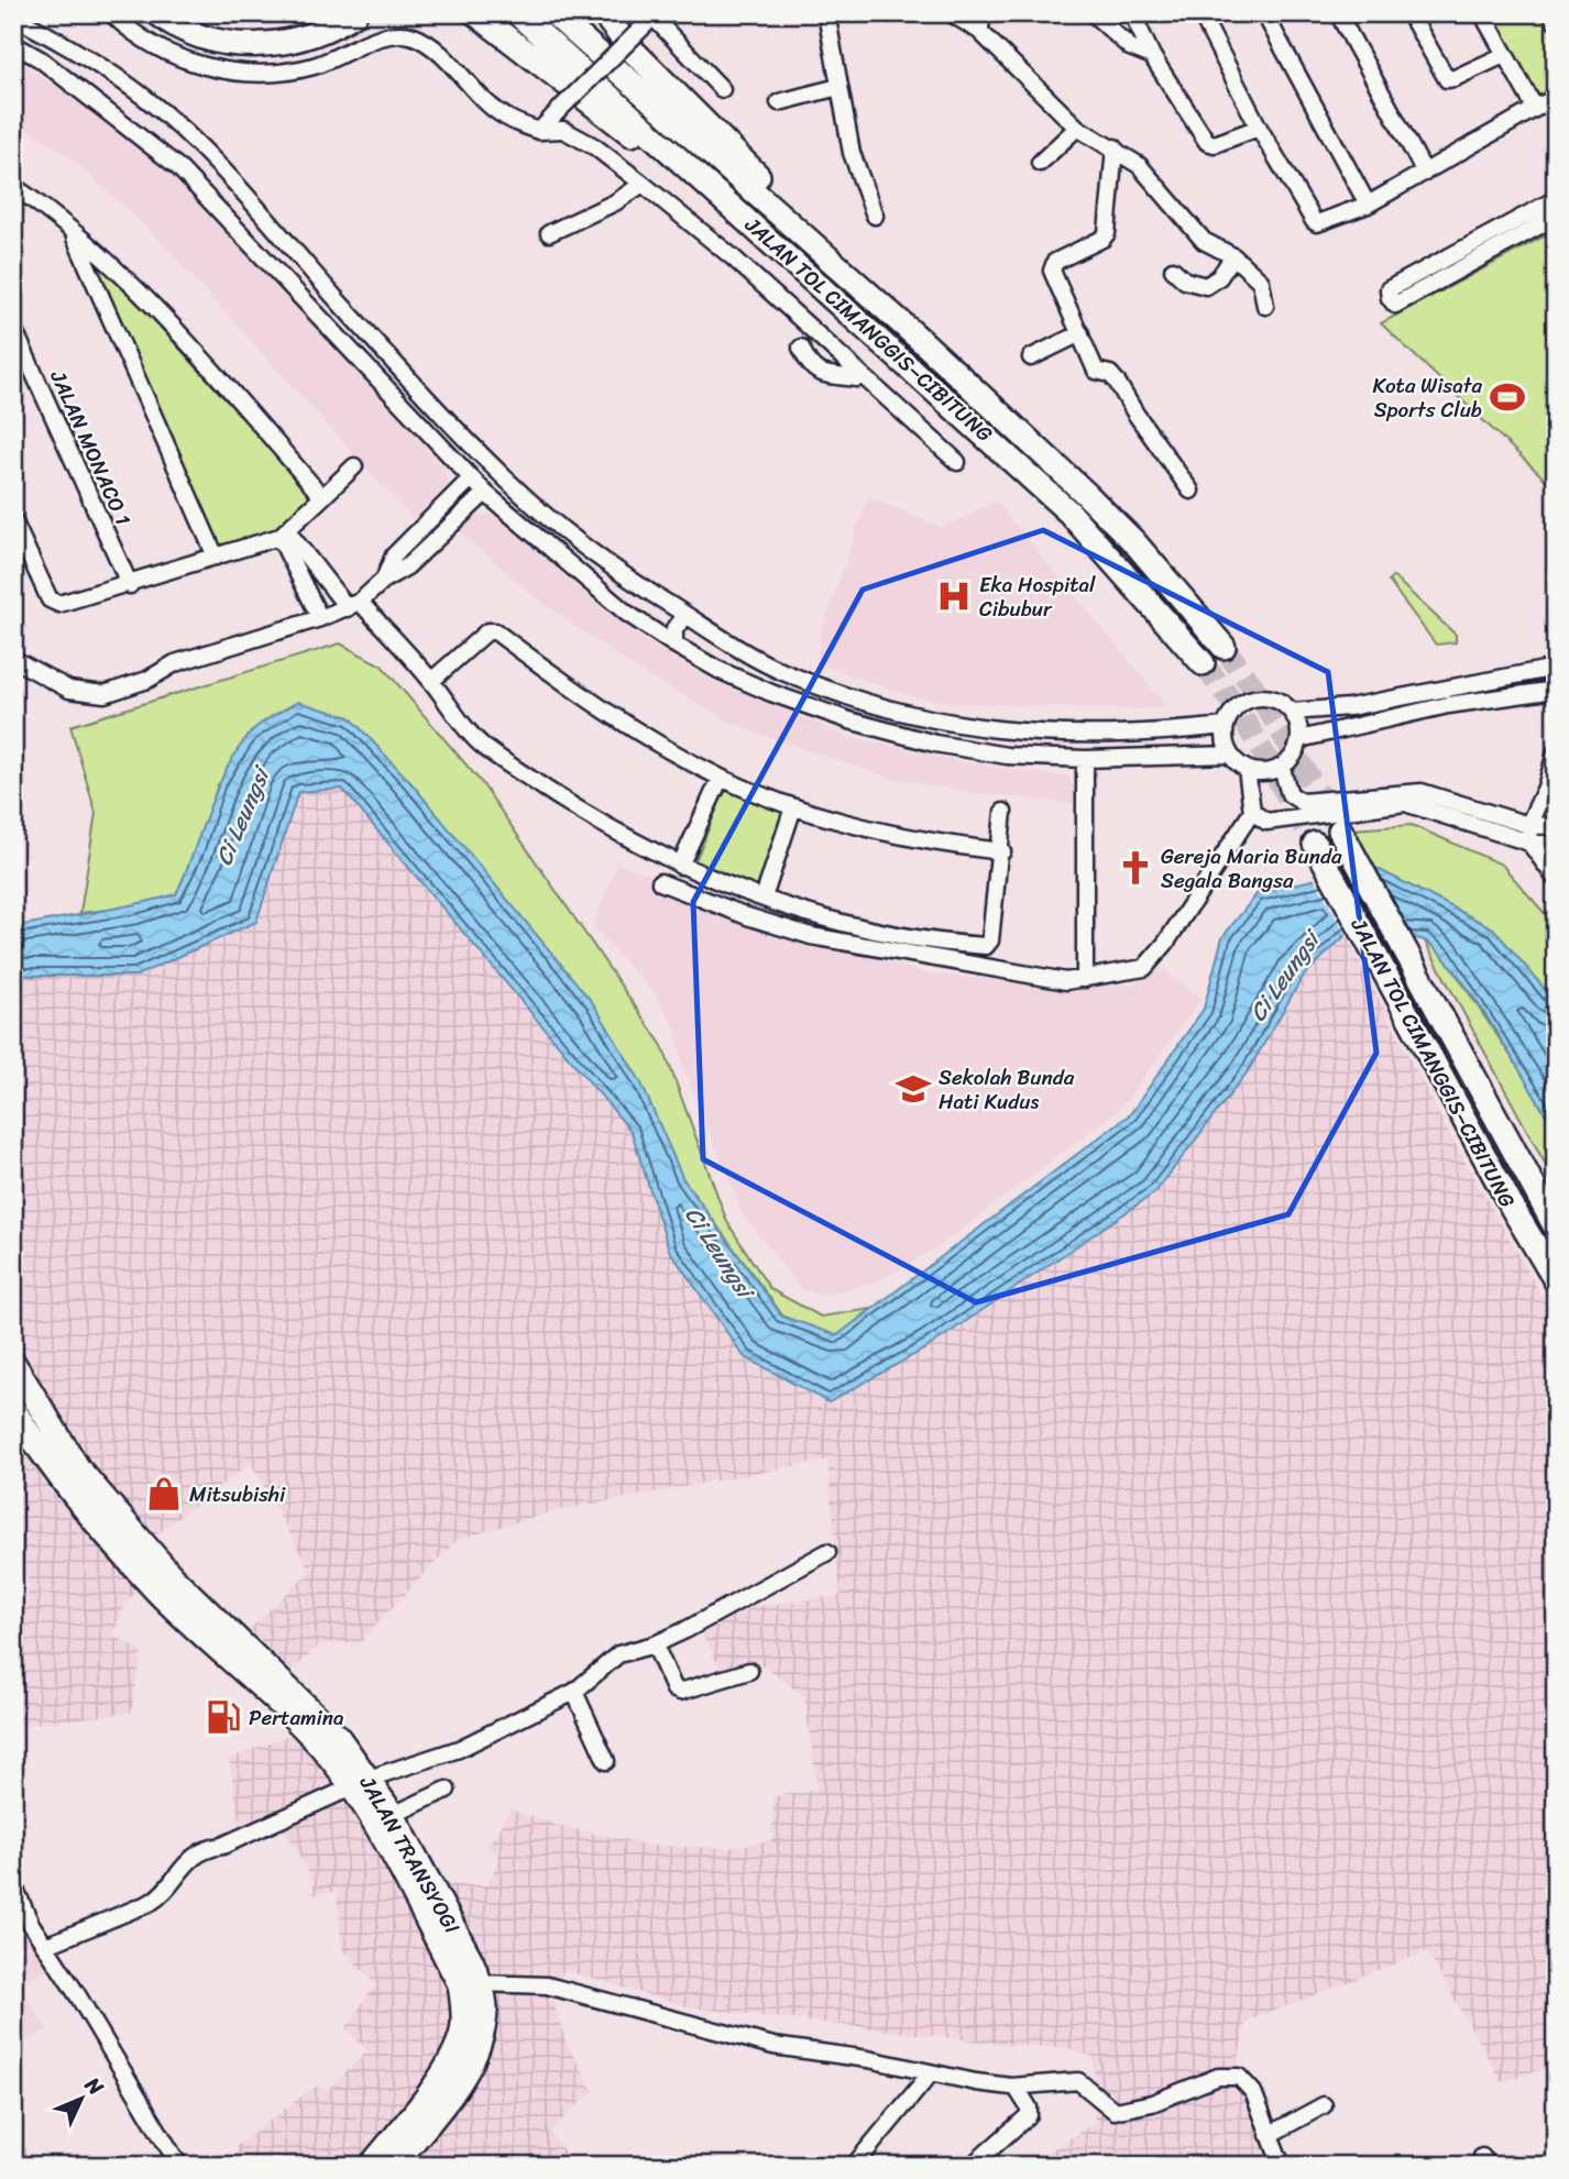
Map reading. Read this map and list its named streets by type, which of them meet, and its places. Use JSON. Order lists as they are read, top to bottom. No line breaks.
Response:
{"streets":{"highway":["JALAN TOL CIMANGGIS–CIBITUNG","JALAN TRANSYOGI"],"street":["JALAN MONACO 1"]},"water":["Ci Leungsi"],"places":{"sports":["Kota Wisata Sports Club"],"hospital":["Eka Hospital Cibubur"],"church":["Gereja Maria Bunda Segala Bangsa"],"school or university":["Sekolah Bunda Hati Kudus"],"shop":["Mitsubishi"],"fuel station":["Pertamina"]},"north":"top right"}
